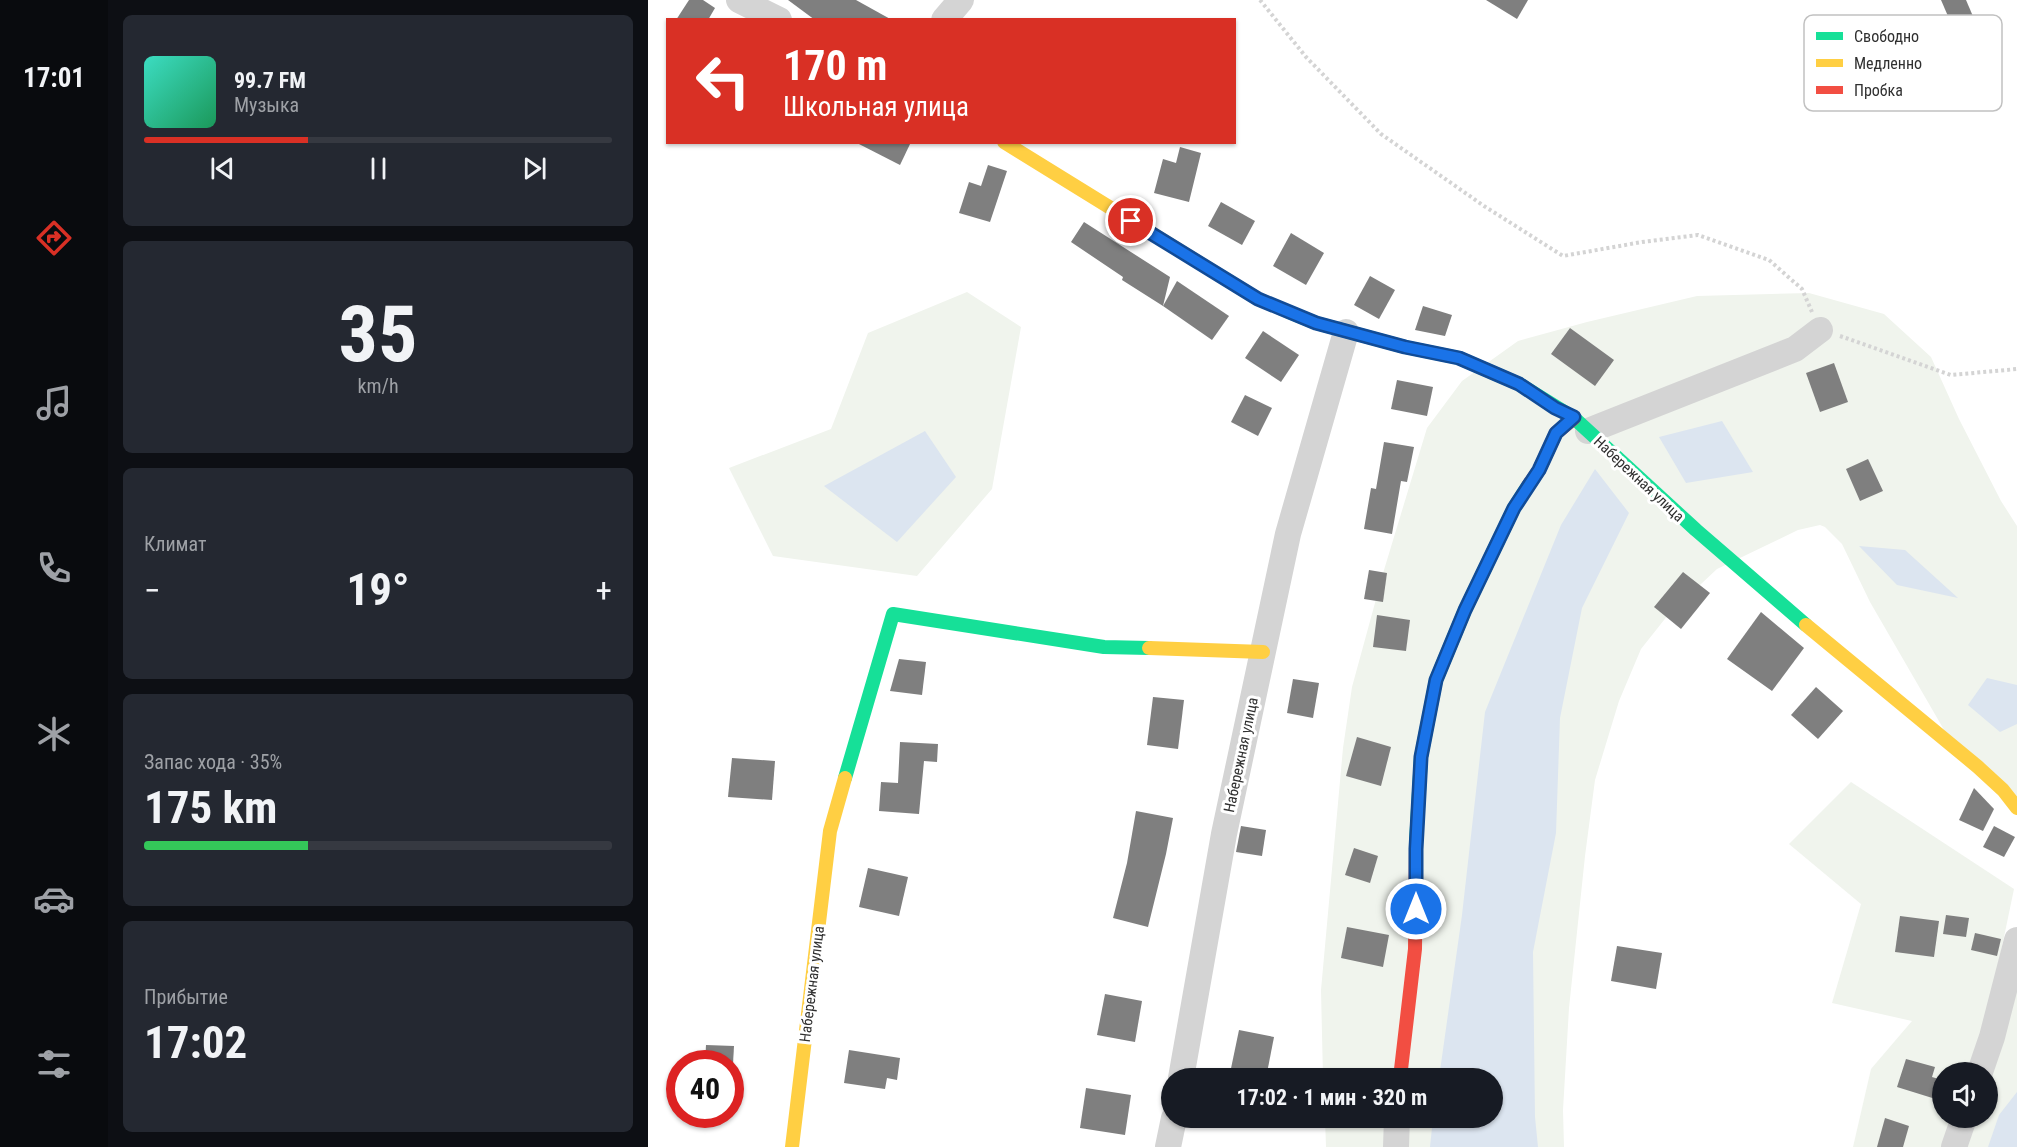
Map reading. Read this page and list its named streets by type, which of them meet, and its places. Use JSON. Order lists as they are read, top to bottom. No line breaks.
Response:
{"streets":{"street":["Набережная улица"]},"legend":["Свободно","Медленно","Пробка"],"page":{"tabs":"17:01","turn":["170 m","Школьная улица"],"song":["99.7 FM","Музыка"],"tile":[["35","km/h"],"Климат",["Запас хода · 35%","175 km"],["Прибытие","17:02"]],"heat":["−","19°","+"],"limit":"40","trip":"17:02 · 1 мин · 320 m"}}
